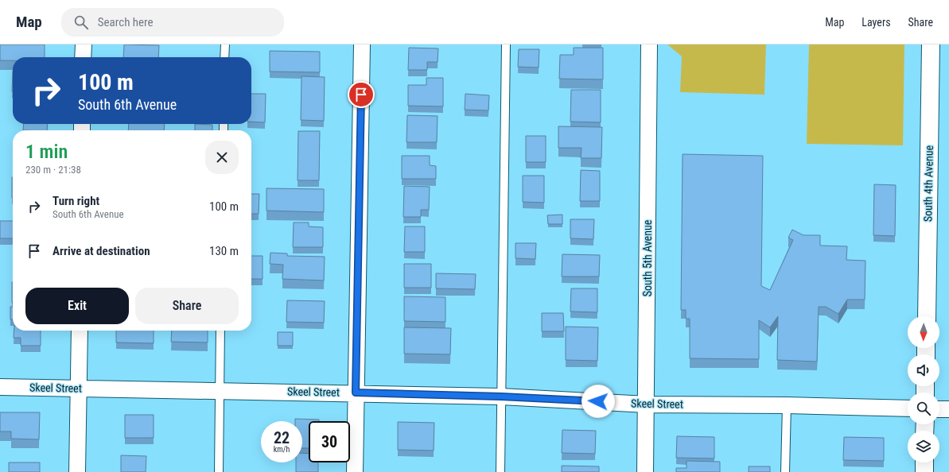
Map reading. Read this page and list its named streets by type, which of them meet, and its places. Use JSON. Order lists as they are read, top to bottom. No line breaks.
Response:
{"streets":{"main road":["South 4th Avenue"],"street":["South 5th Avenue","Skeel Street"]},"crossings":[["South 5th Avenue","Skeel Street"]],"north":"bottom","page":{"header":"Map","search":"Search here","nav":["Map","Layers","Share"],"turn":["100 m","South 6th Avenue"],"heading":["1 min","230 m · 21:38"],"list":[{"name":"Turn right","note":"South 6th Avenue","value":"100 m"},{"name":"Arrive at destination","value":"130 m"}],"buttons":["Exit","Share"],"speed":"22 km/h","limit":"30"}}
